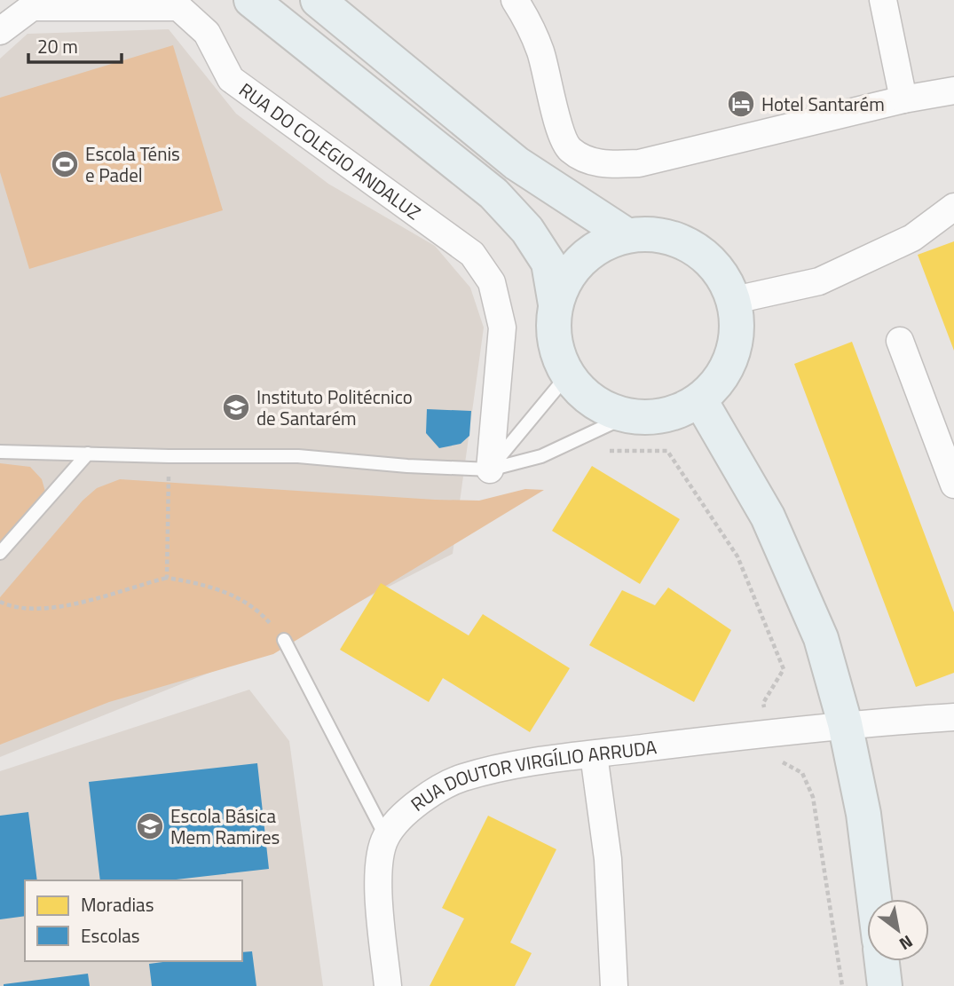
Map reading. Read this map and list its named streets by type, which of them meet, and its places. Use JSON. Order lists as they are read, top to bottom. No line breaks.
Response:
{"streets":{"street":["RUA DO COLEGIO ANDALUZ","RUA DOUTOR VIRGÍLIO ARRUDA"]},"places":{"hotel":["Hotel Santarém"],"sports":["Escola Ténis e Padel"],"school or university":["Instituto Politécnico de Santarém","Escola Básica Mem Ramires"]},"legend":["Moradias","Escolas"],"scale_bar":"20 m","north":"bottom right"}
